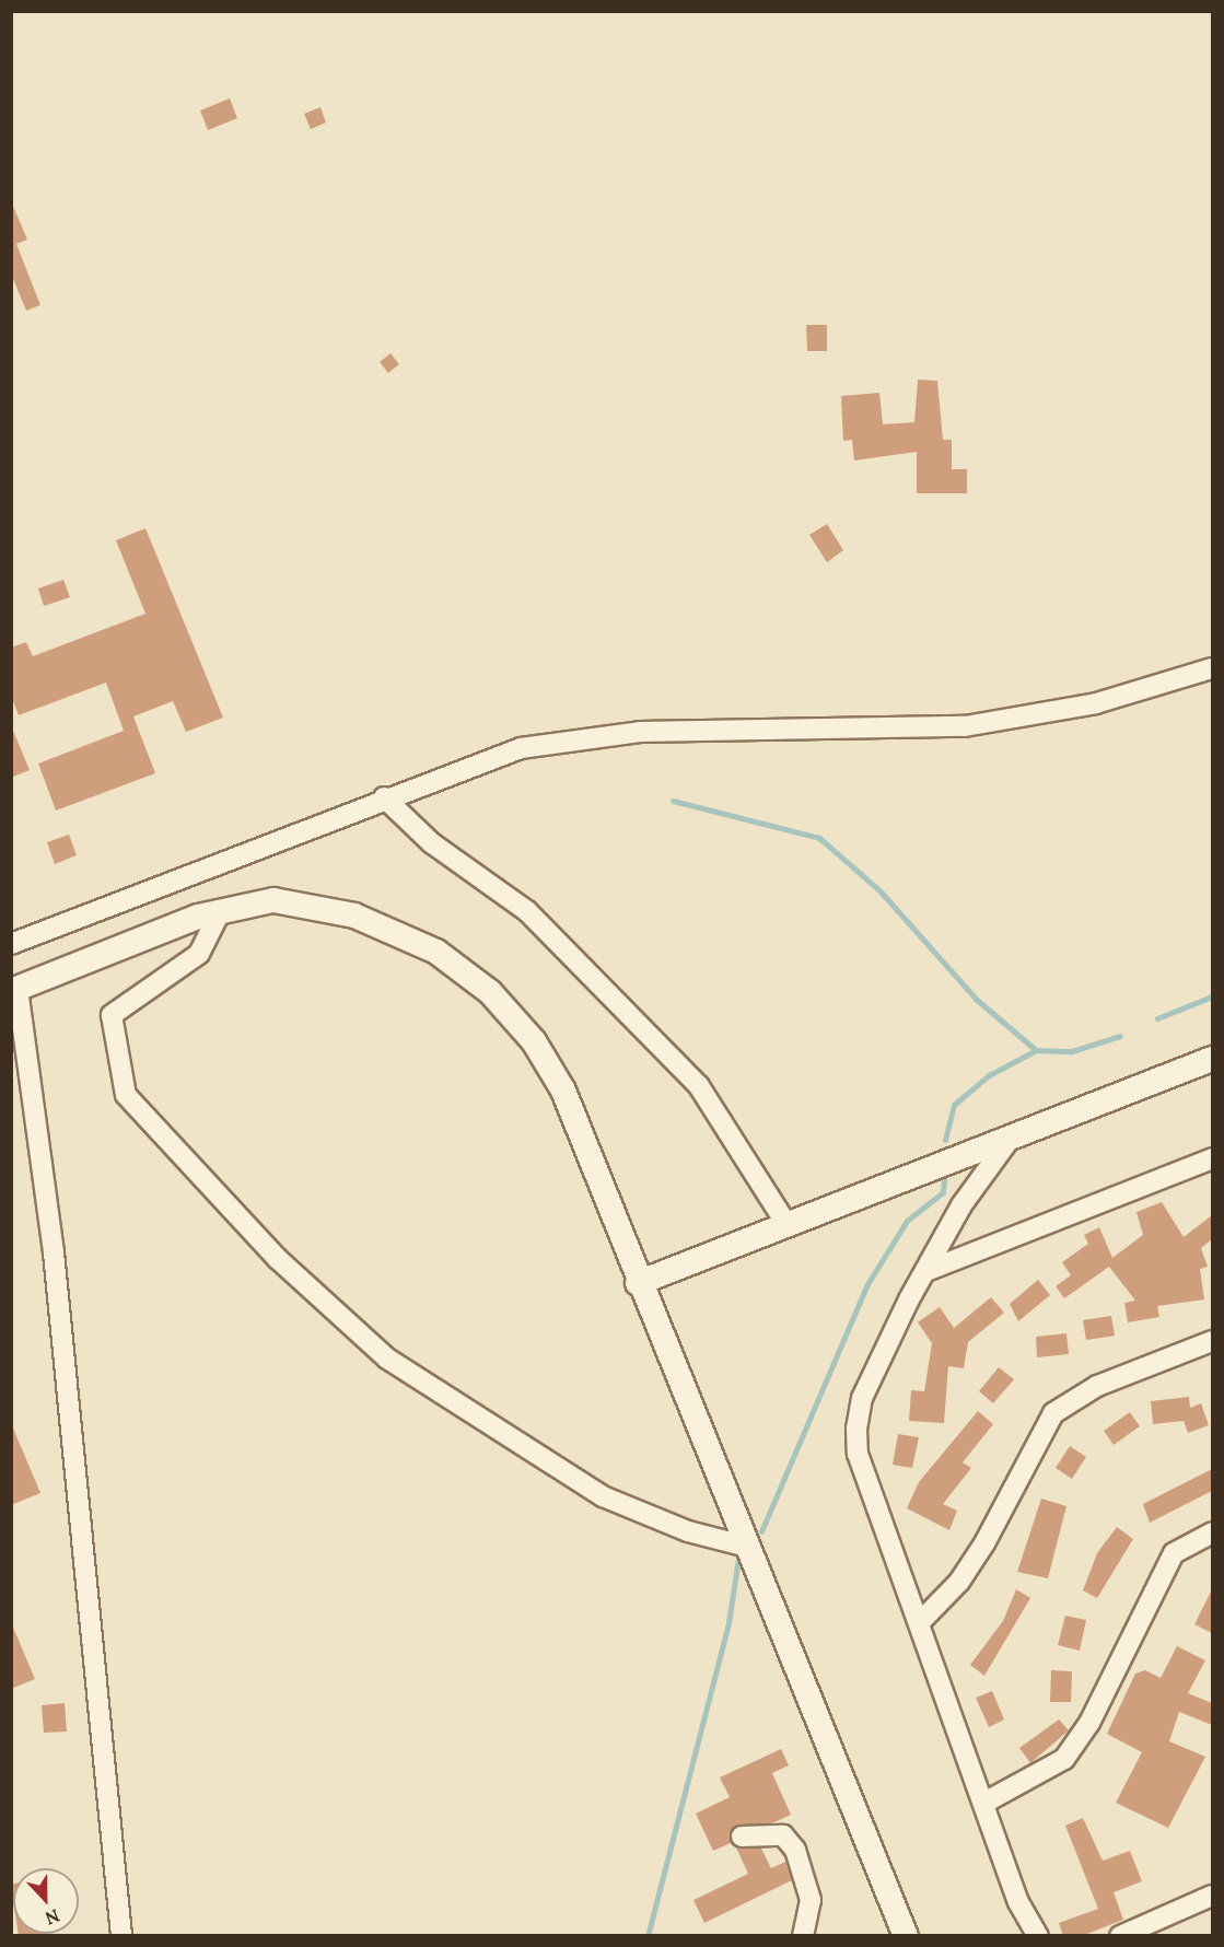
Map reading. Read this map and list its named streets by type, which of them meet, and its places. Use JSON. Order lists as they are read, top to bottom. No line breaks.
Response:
{"north":"bottom"}
